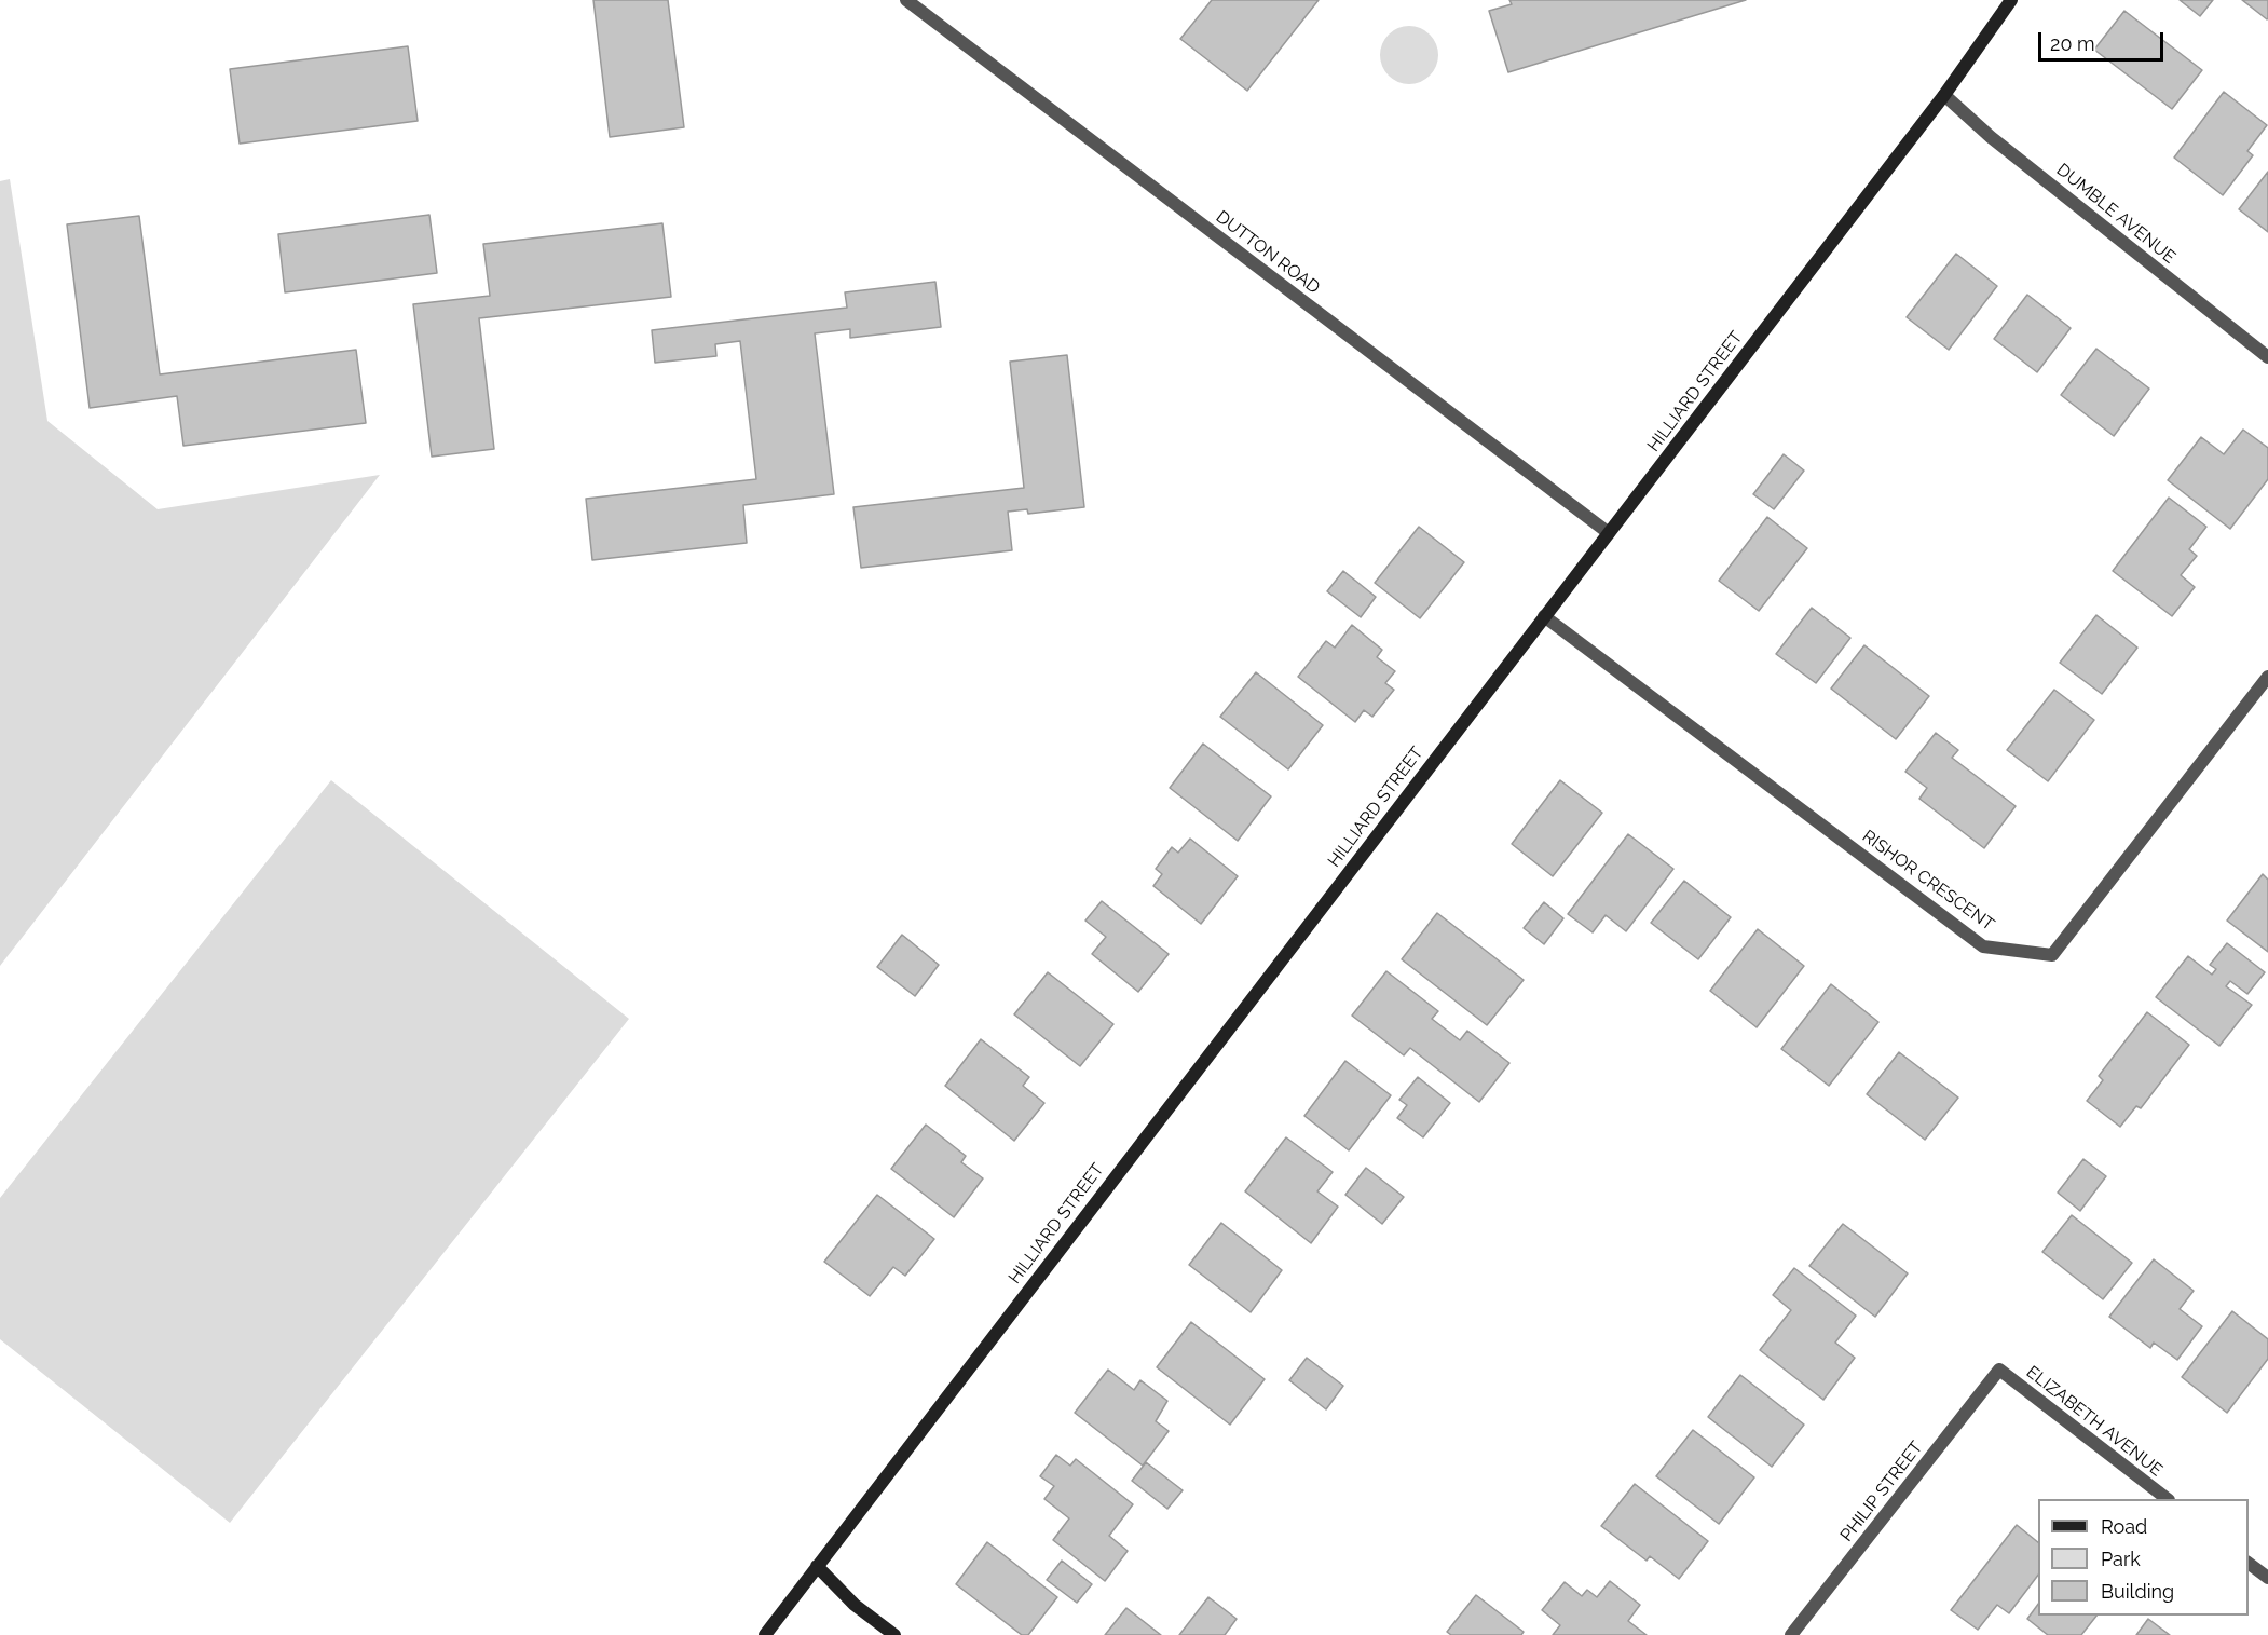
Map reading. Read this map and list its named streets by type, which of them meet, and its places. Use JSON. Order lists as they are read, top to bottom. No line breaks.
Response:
{"streets":{"street":["DUMBLE AVENUE","DUTTON ROAD","HILLIARD STREET","RISHOR CRESCENT","ELIZABETH AVENUE","PHILIP STREET"]},"crossings":[["DUMBLE AVENUE","HILLIARD STREET"],["DUTTON ROAD","HILLIARD STREET"],["HILLIARD STREET","RISHOR CRESCENT"],["ELIZABETH AVENUE","PHILIP STREET"]],"legend":["Road","Park","Building"],"scale_bar":"20 m"}
